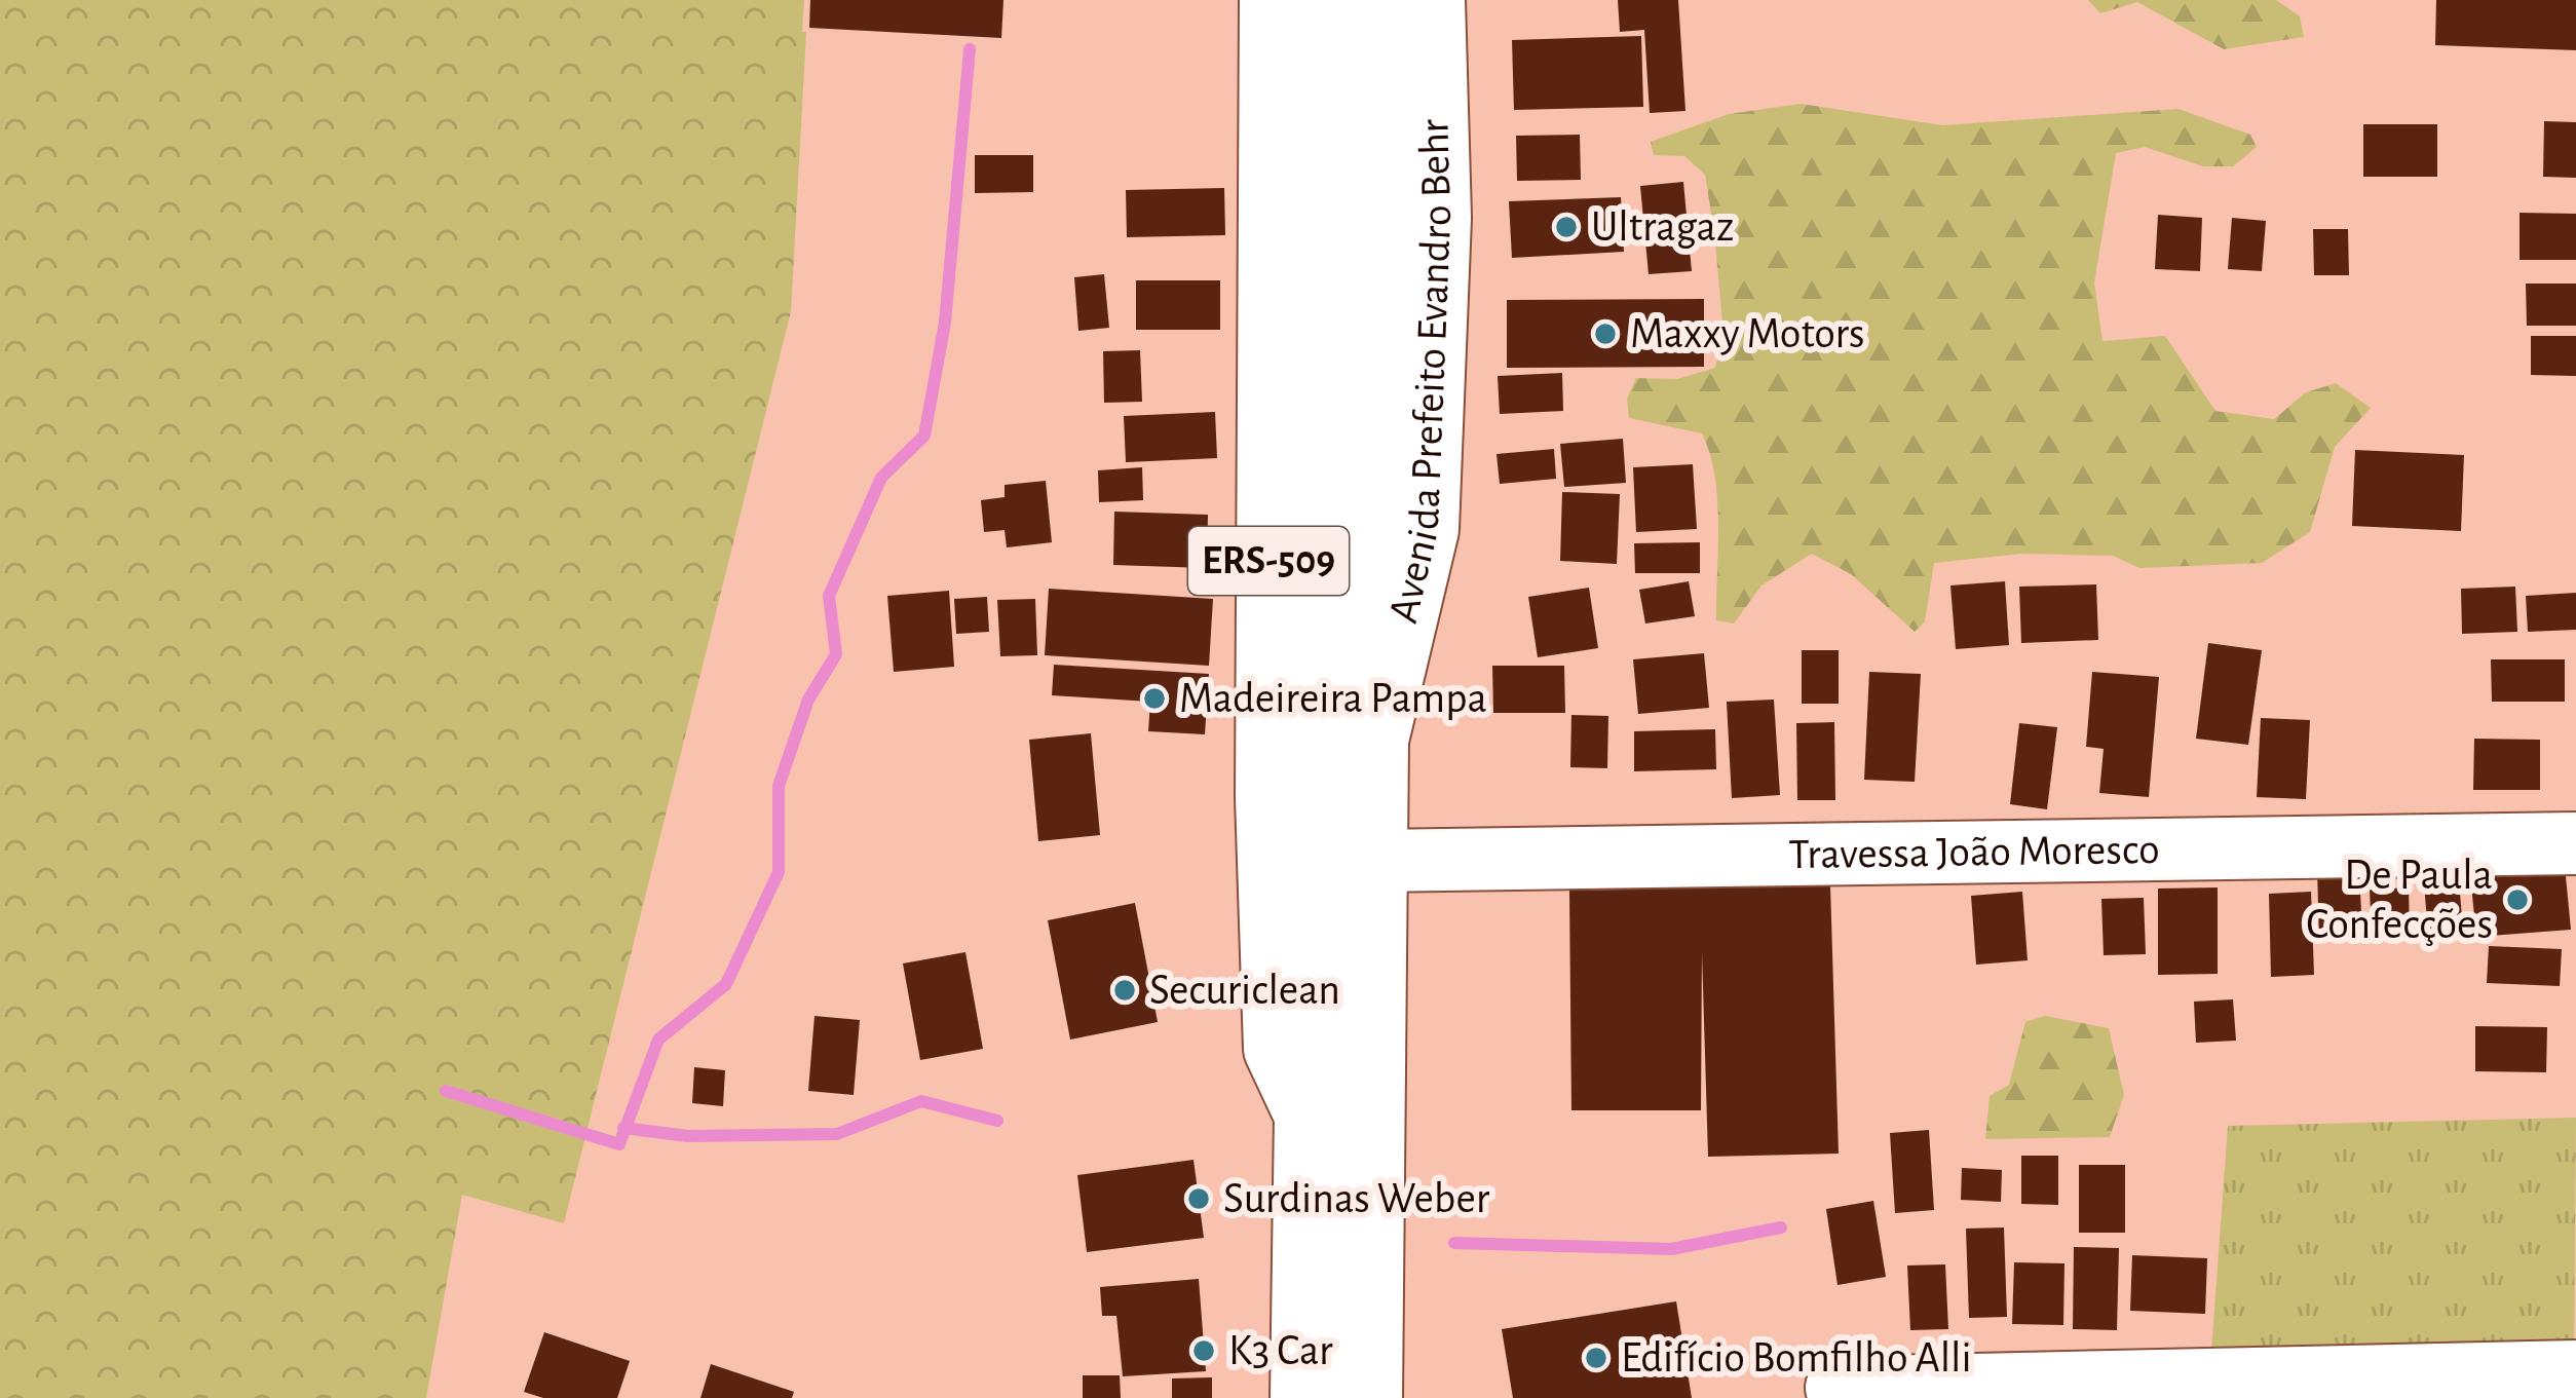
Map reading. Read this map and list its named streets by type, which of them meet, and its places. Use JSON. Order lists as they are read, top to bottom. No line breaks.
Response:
{"streets":{"main road":["Avenida Prefeito Evandro Behr","ERS-509"],"street":["Travessa João Moresco"]},"crossings":[["Avenida Prefeito Evandro Behr","Travessa João Moresco"]],"places":["Ultragaz","Maxxy Motors","Madeireira Pampa","De Paula Confecções","Securiclean","Surdinas Weber","K3 Car","Edifício Bomfilho Alli"]}
